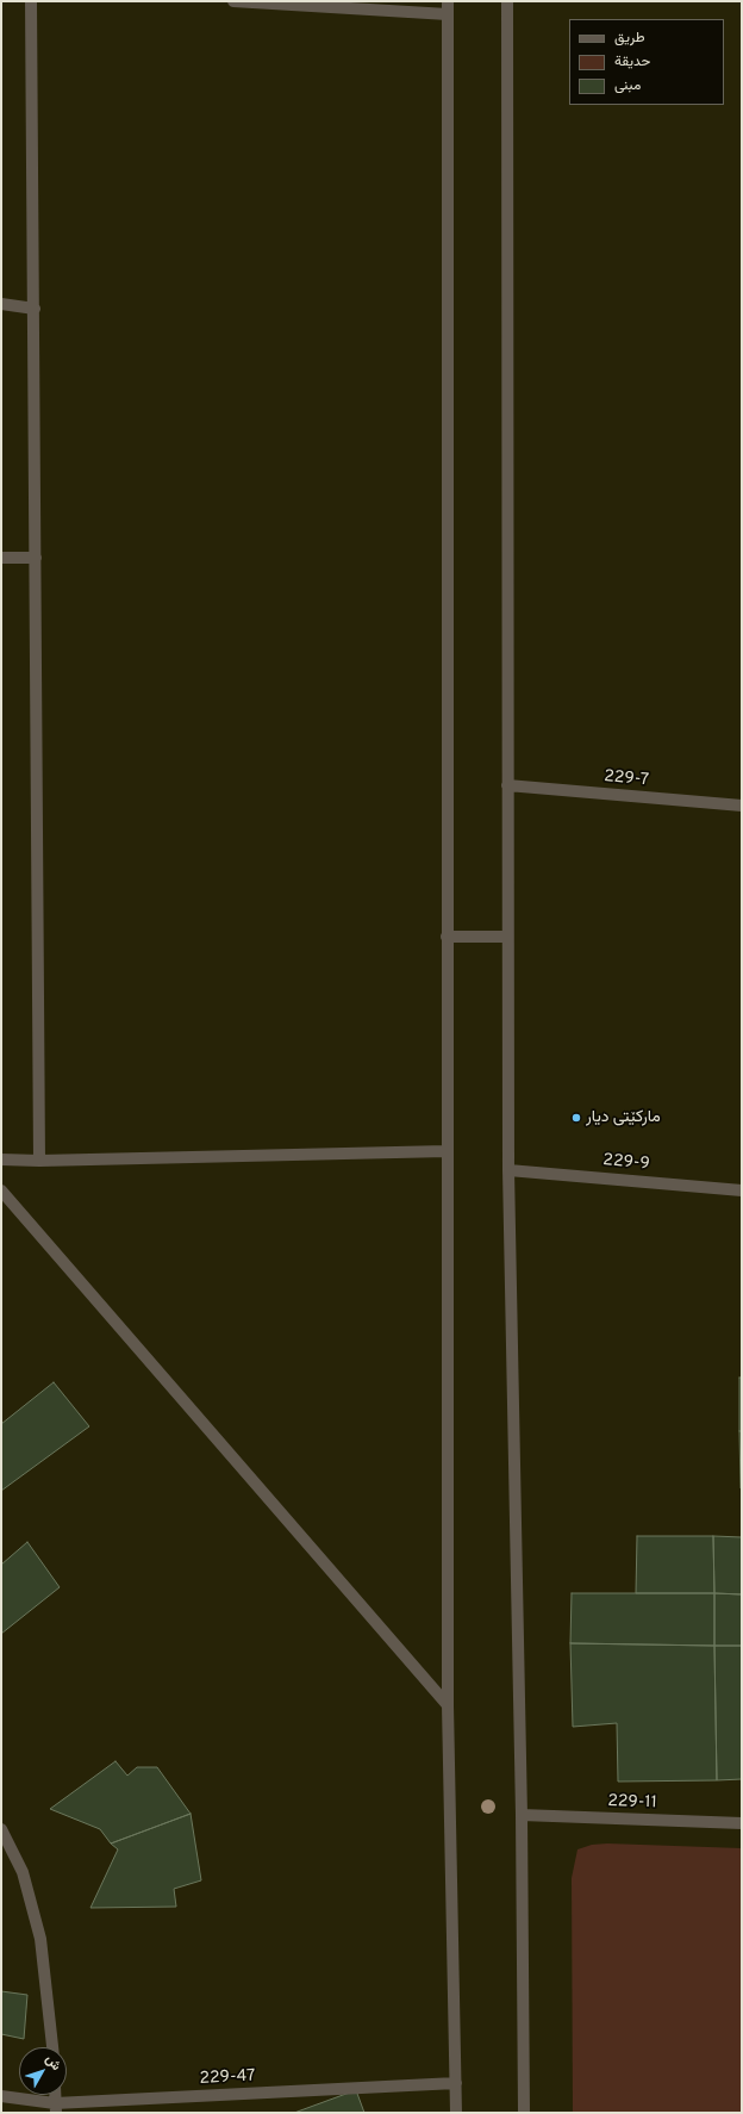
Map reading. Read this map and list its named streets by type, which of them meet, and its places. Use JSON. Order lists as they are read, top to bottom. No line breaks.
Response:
{"streets":{"street":["229-7","229-9","229-11","229-47"]},"places":["مارکێتی دیار"],"legend":["طريق","حديقة","مبنى"],"north":"top right"}
